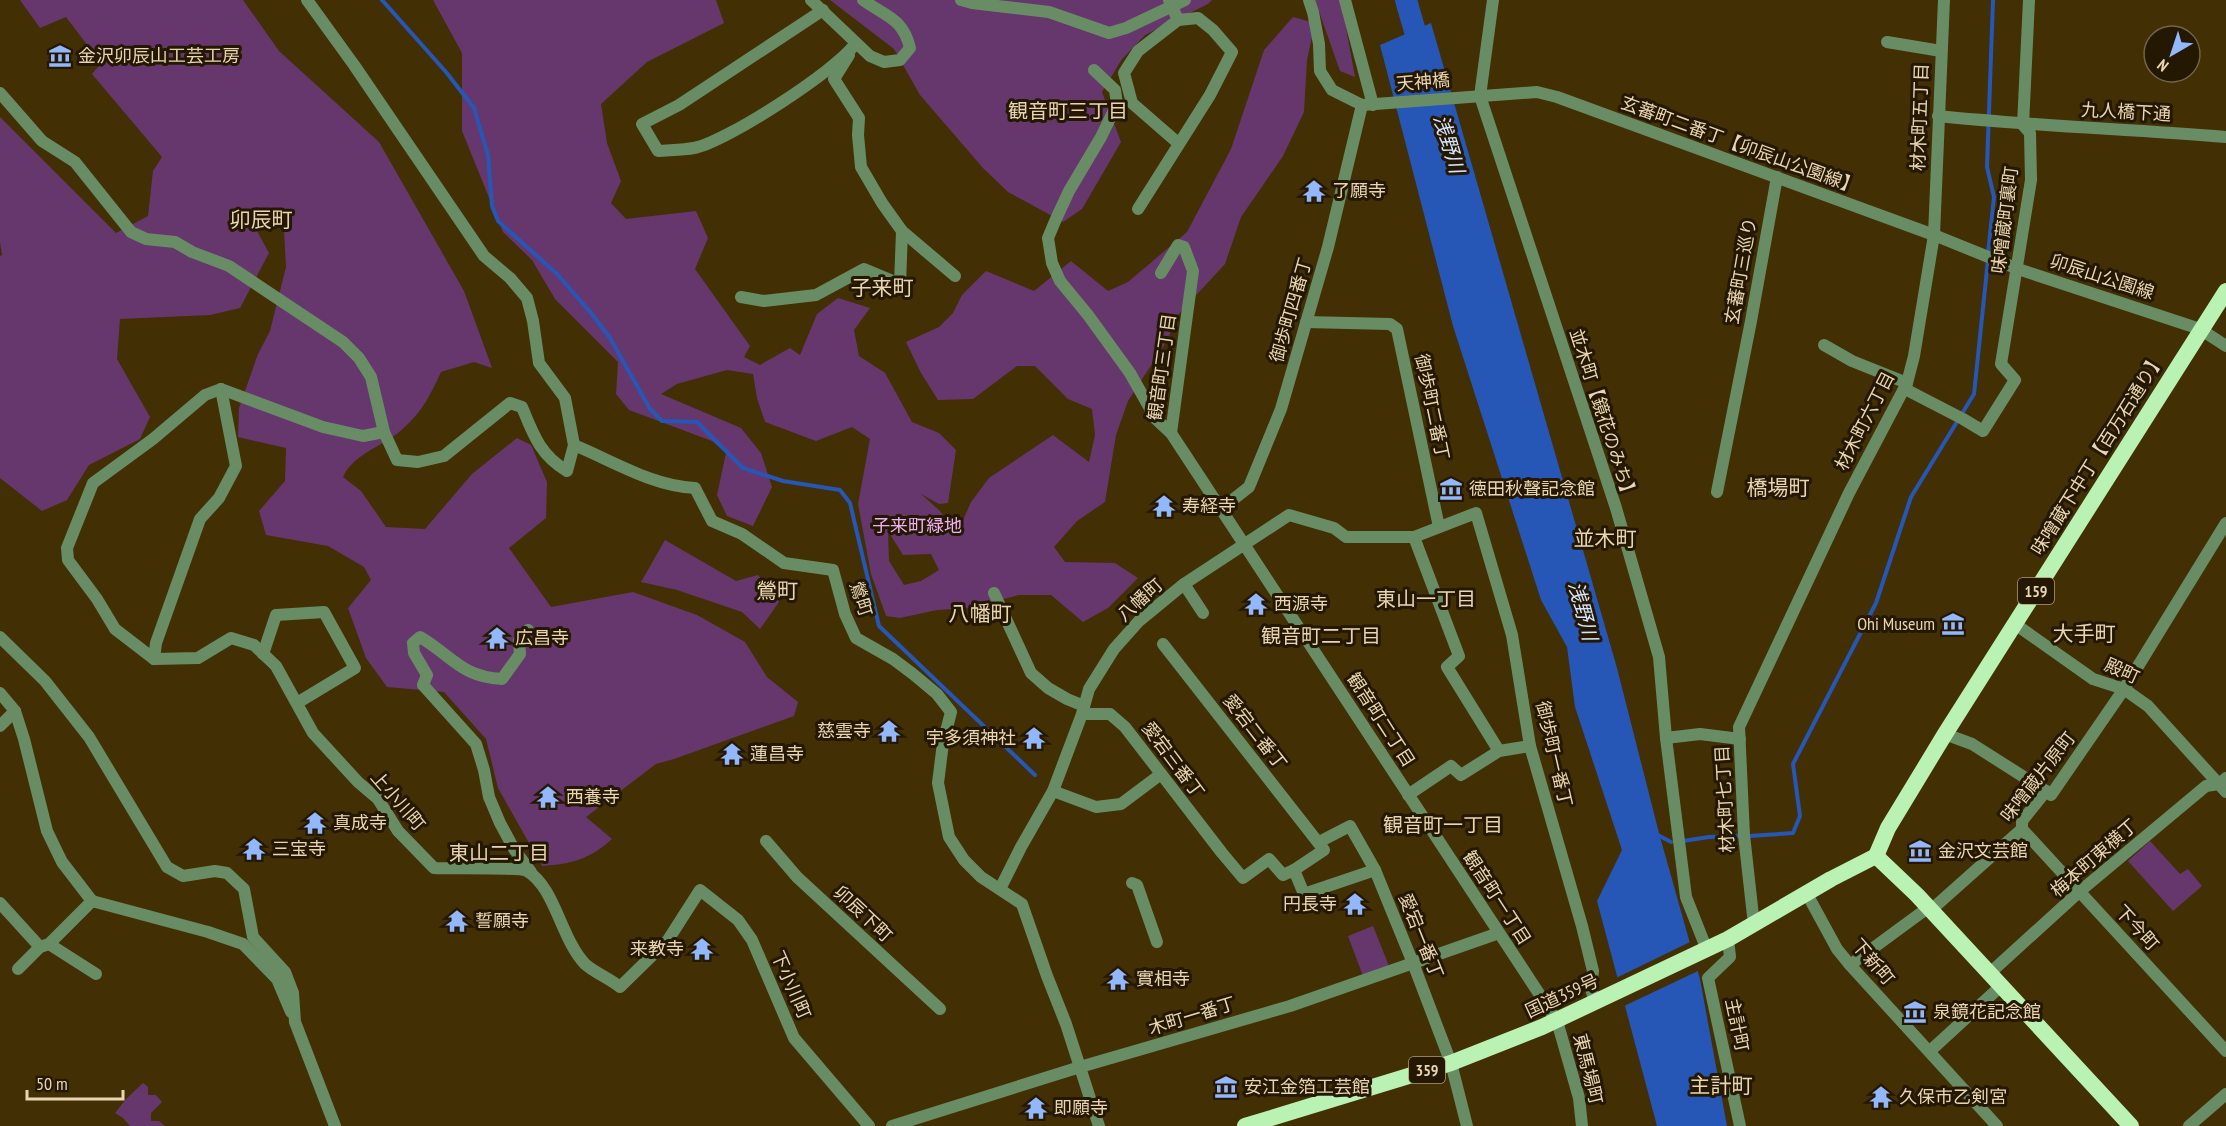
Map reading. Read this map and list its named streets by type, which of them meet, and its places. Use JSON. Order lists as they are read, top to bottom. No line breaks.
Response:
{"streets":{"highway":["味噌蔵下中丁【百万石通り】","159","国道359号","359"],"street":["天神橋","九人橋下通","材木町五丁目","玄蕃町二番丁【卯辰山公園線】","味噌蔵町裏町","玄蕃町三巡り","卯辰山公園線","御歩町四番丁","観音町三丁目","御歩町二番丁","並木町【鏡花のみち】","材木町六丁目","鶯町","八幡町","殿町","観音町二丁目","愛宕二番丁","御歩町一番丁","愛宕三番丁","味噌蔵片原町","材木町七丁目","上小川町","梅本町東横丁","観音町一丁目","卯辰下町","下今町","愛宕一番丁","下新町","下小川町","木町一番丁","主計町","東馬場町"]},"crossings":[["天神橋","玄蕃町二番丁【卯辰山公園線】"],["天神橋","御歩町四番丁"],["天神橋","並木町【鏡花のみち】"],["九人橋下通","材木町五丁目"],["九人橋下通","味噌蔵町裏町"],["材木町五丁目","玄蕃町二番丁【卯辰山公園線】"],["材木町五丁目","材木町六丁目"],["玄蕃町二番丁【卯辰山公園線】","玄蕃町三巡り"],["玄蕃町二番丁【卯辰山公園線】","卯辰山公園線"],["玄蕃町二番丁【卯辰山公園線】","並木町【鏡花のみち】"],["玄蕃町二番丁【卯辰山公園線】","材木町六丁目"],["味噌蔵町裏町","卯辰山公園線"],["味噌蔵町裏町","材木町六丁目"],["卯辰山公園線","味噌蔵下中丁【百万石通り】"],["御歩町四番丁","観音町三丁目"],["御歩町四番丁","御歩町二番丁"],["観音町三丁目","八幡町"],["観音町三丁目","観音町二丁目"],["御歩町二番丁","御歩町一番丁"],["並木町【鏡花のみち】","国道359号"],["材木町六丁目","材木町七丁目"],["味噌蔵下中丁【百万石通り】","殿町"],["味噌蔵下中丁【百万石通り】","国道359号"],["鶯町","八幡町"],["八幡町","観音町二丁目"],["八幡町","愛宕三番丁"],["殿町","味噌蔵片原町"],["殿町","梅本町東横丁"],["観音町二丁目","観音町一丁目"],["愛宕二番丁","愛宕一番丁"],["御歩町一番丁","国道359号"],["味噌蔵片原町","下今町"],["味噌蔵片原町","下新町"],["材木町七丁目","国道359号"],["上小川町","下小川町"],["梅本町東横丁","下今町"],["梅本町東横丁","下新町"],["観音町一丁目","国道359号"],["観音町一丁目","木町一番丁"],["観音町一丁目","東馬場町"],["愛宕一番丁","国道359号"],["愛宕一番丁","木町一番丁"],["下新町","国道359号"],["国道359号","主計町"],["国道359号","東馬場町"]],"districts":["観音町三丁目","卯辰町","子来町","橋場町","並木町","鶯町","東山一丁目","八幡町","大手町","観音町二丁目","観音町一丁目","東山二丁目","主計町"],"water":["浅野川"],"parks":["子来町緑地"],"places":{"museum":["金沢卯辰山工芸工房","徳田秋聲記念館","Ohi Museum","金沢文芸館","泉鏡花記念館","安江金箔工芸館"],"temple":["了願寺","寿経寺","西源寺","広昌寺","慈雲寺","宇多須神社","蓮昌寺","西養寺","真成寺","三宝寺","円長寺","誓願寺","来教寺","實相寺","久保市乙剣宮","即願寺"]},"scale_bar":"50 m","north":"bottom left"}
